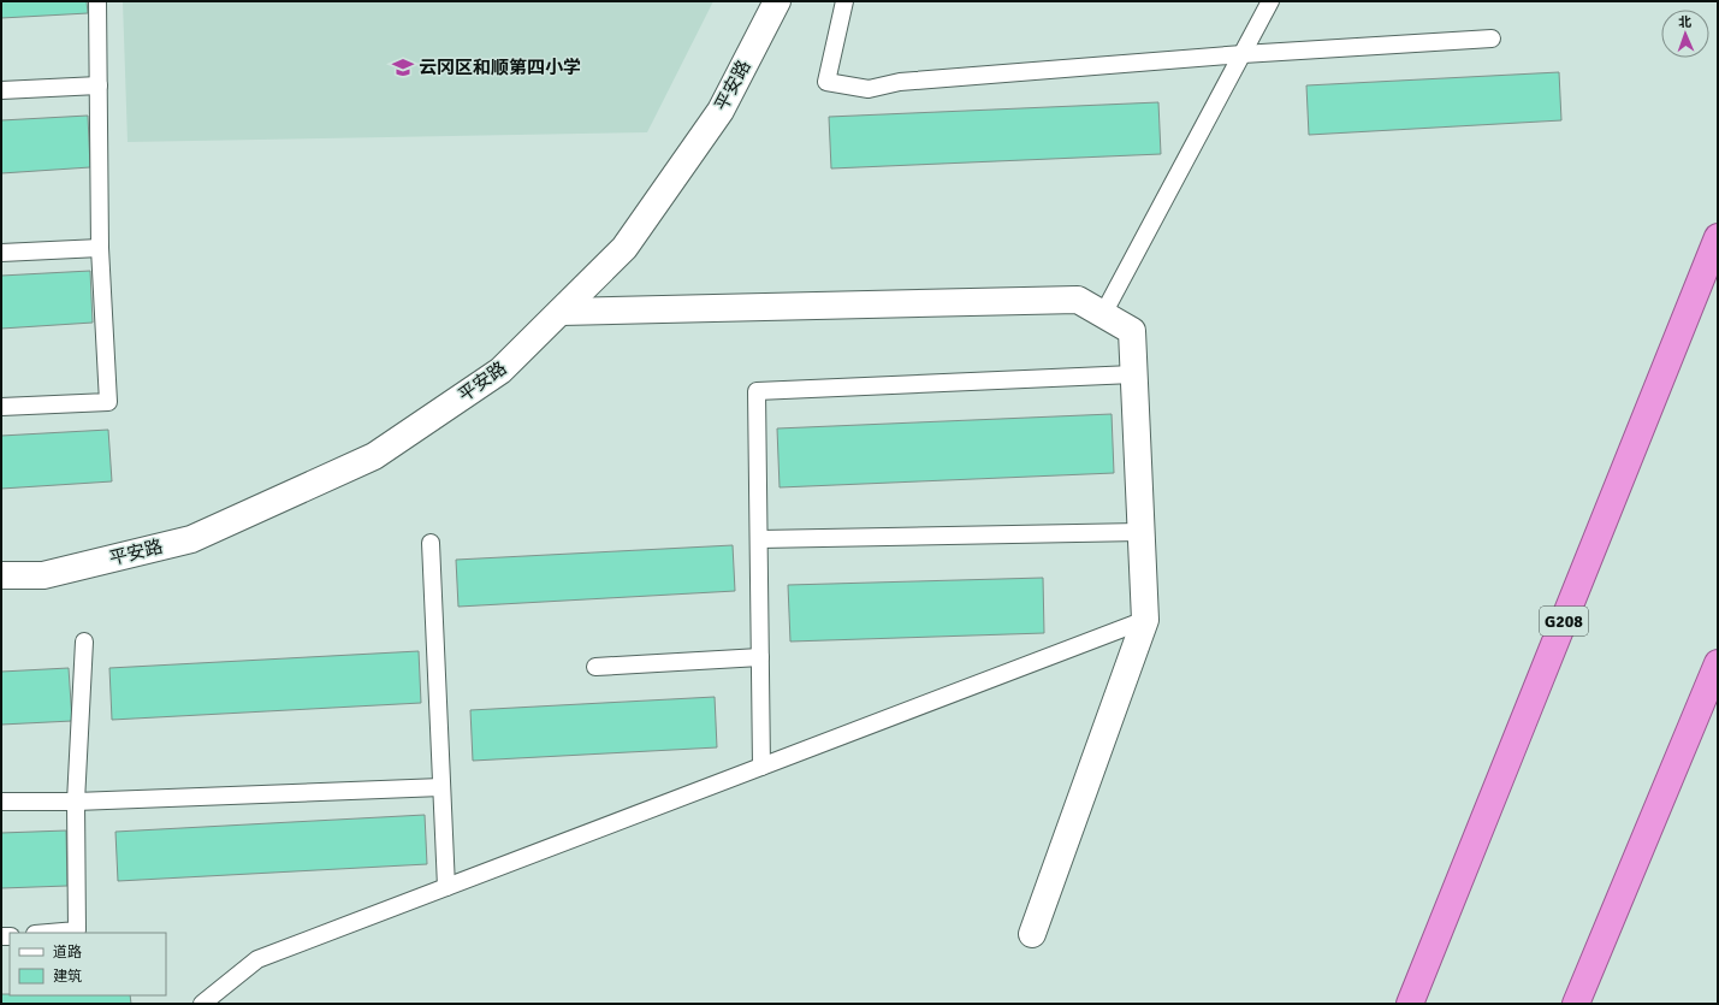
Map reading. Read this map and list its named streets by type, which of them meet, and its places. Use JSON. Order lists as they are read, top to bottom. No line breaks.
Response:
{"streets":{"highway":["G208"],"street":["平安路"]},"places":{"school or university":["云冈区和顺第四小学"]},"legend":["道路","建筑"],"north":"top"}
